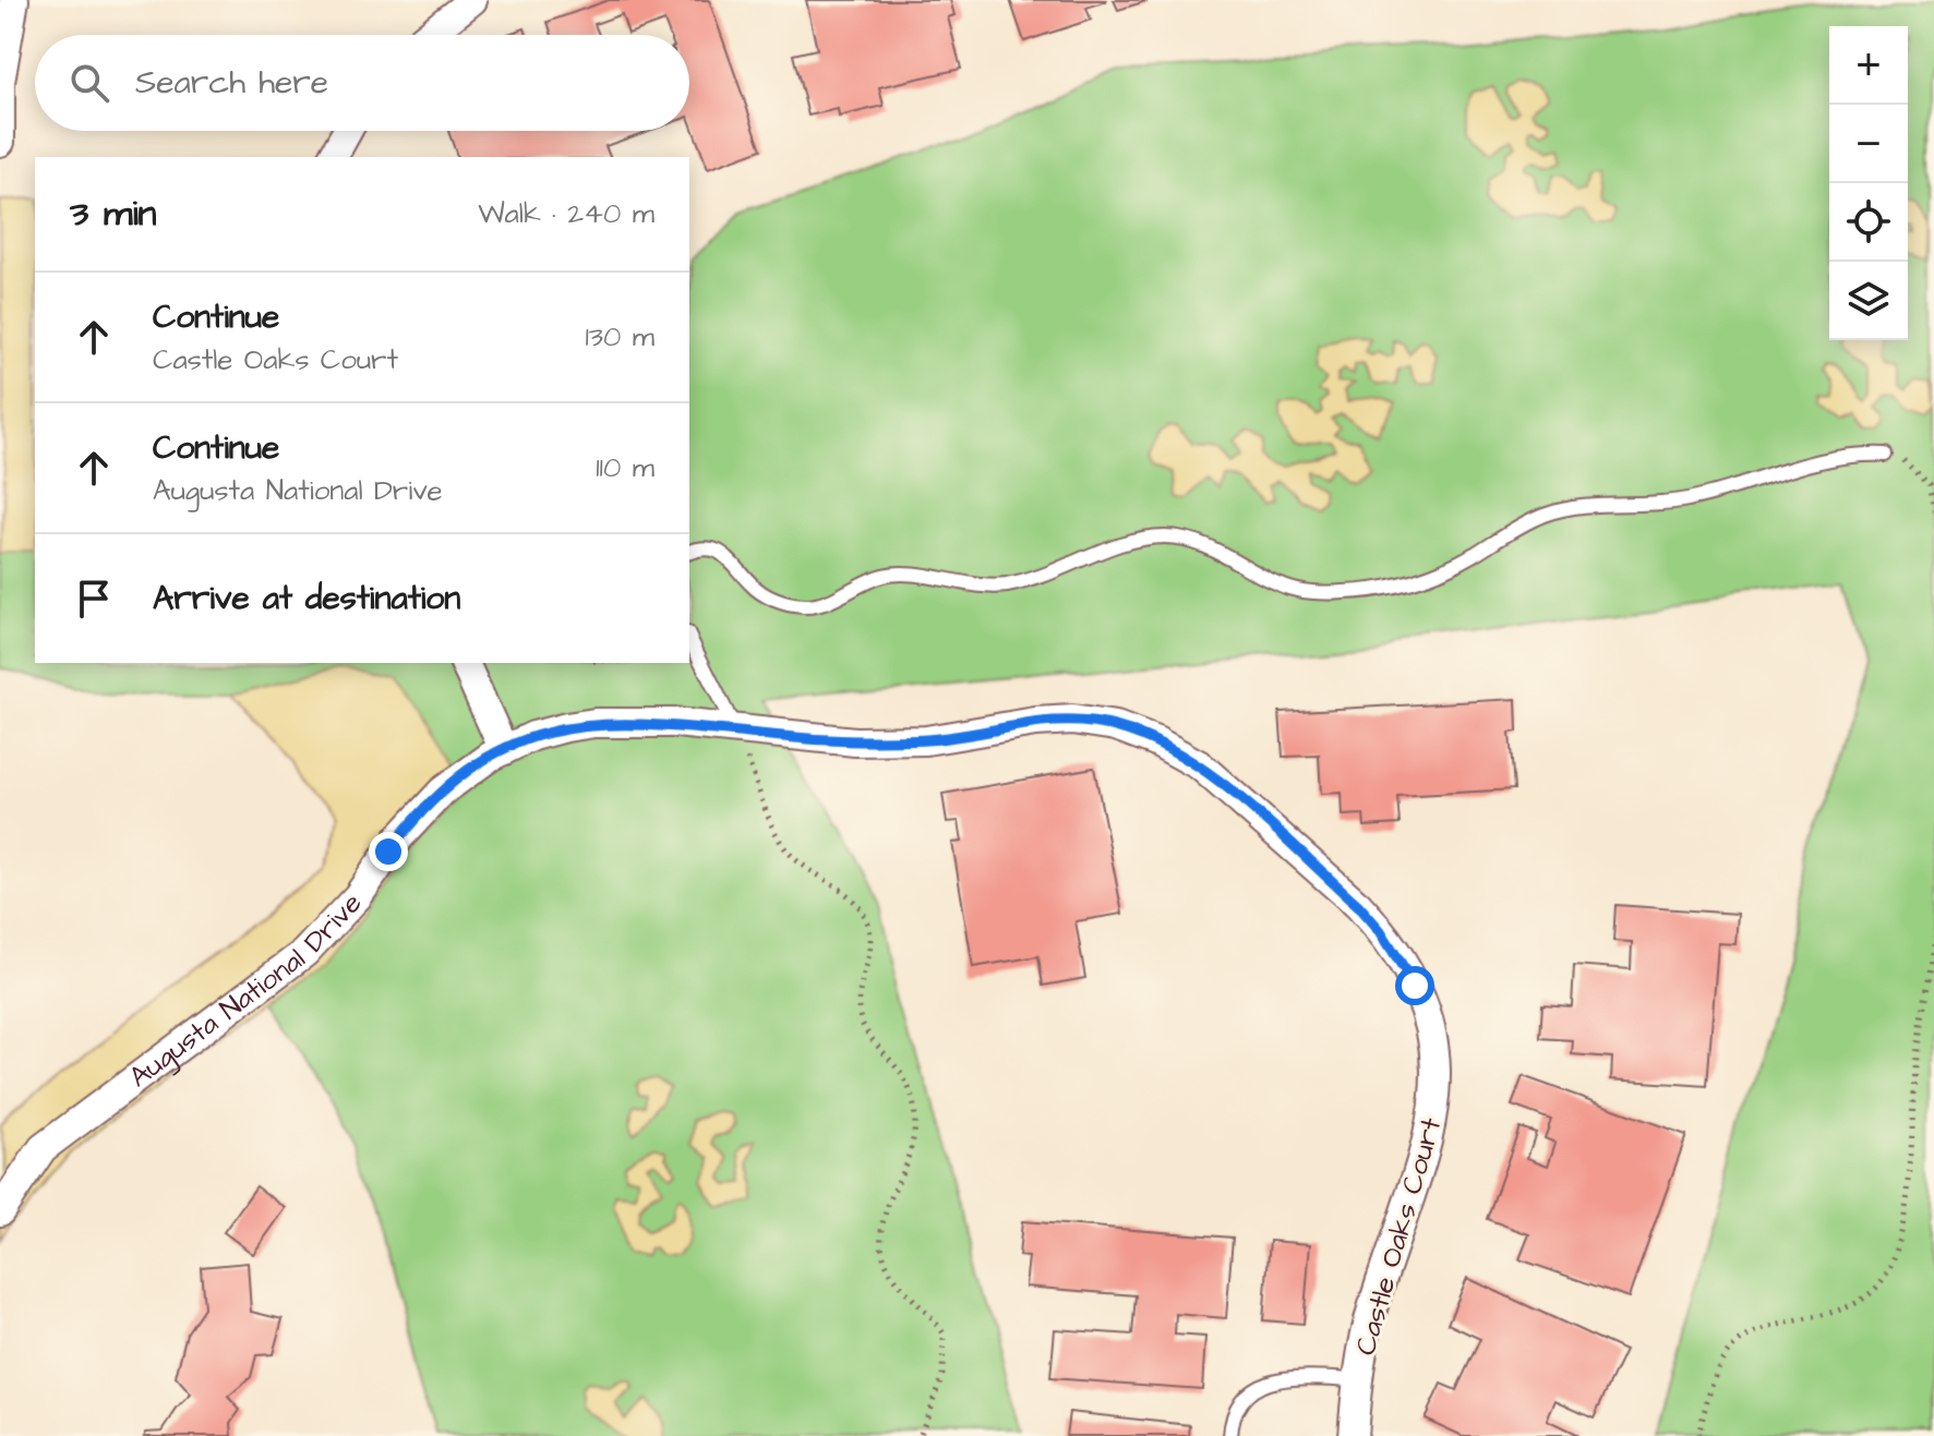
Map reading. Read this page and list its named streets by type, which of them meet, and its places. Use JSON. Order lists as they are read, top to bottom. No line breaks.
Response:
{"streets":{"street":["Augusta National Drive","Castle Oaks Court"]},"crossings":[["Augusta National Drive","Castle Oaks Court"]],"page":{"map_buttons":["+","−"],"search":"Search here","heading":["3 min","Walk · 240 m"],"list":[["Continue","Castle Oaks Court","130 m"],["Continue","Augusta National Drive","110 m"],"Arrive at destination"]}}
